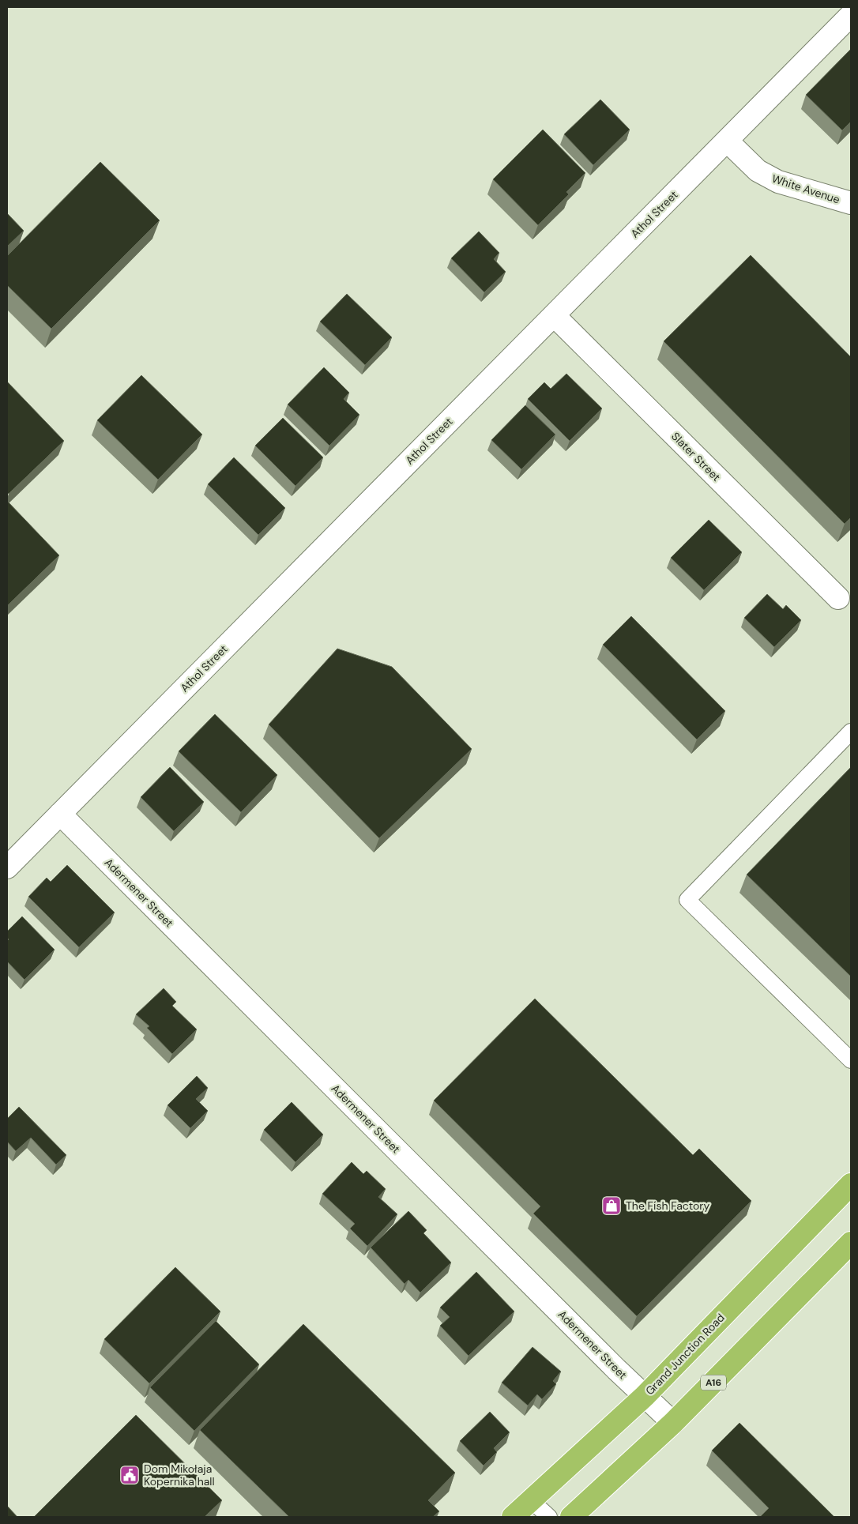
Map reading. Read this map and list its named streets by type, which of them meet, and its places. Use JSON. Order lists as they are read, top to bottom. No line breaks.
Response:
{"streets":{"highway":["Grand Junction Road","A16"],"street":["White Avenue","Athol Street","Slater Street","Adermener Street"]},"crossings":[["White Avenue","Athol Street"],["Athol Street","Slater Street"],["Athol Street","Adermener Street"],["Adermener Street","Grand Junction Road"],["Adermener Street","A16"]],"places":{"shop":["The Fish Factory"],"public building":["Dom Mikołaja Kopernika hall"]}}
